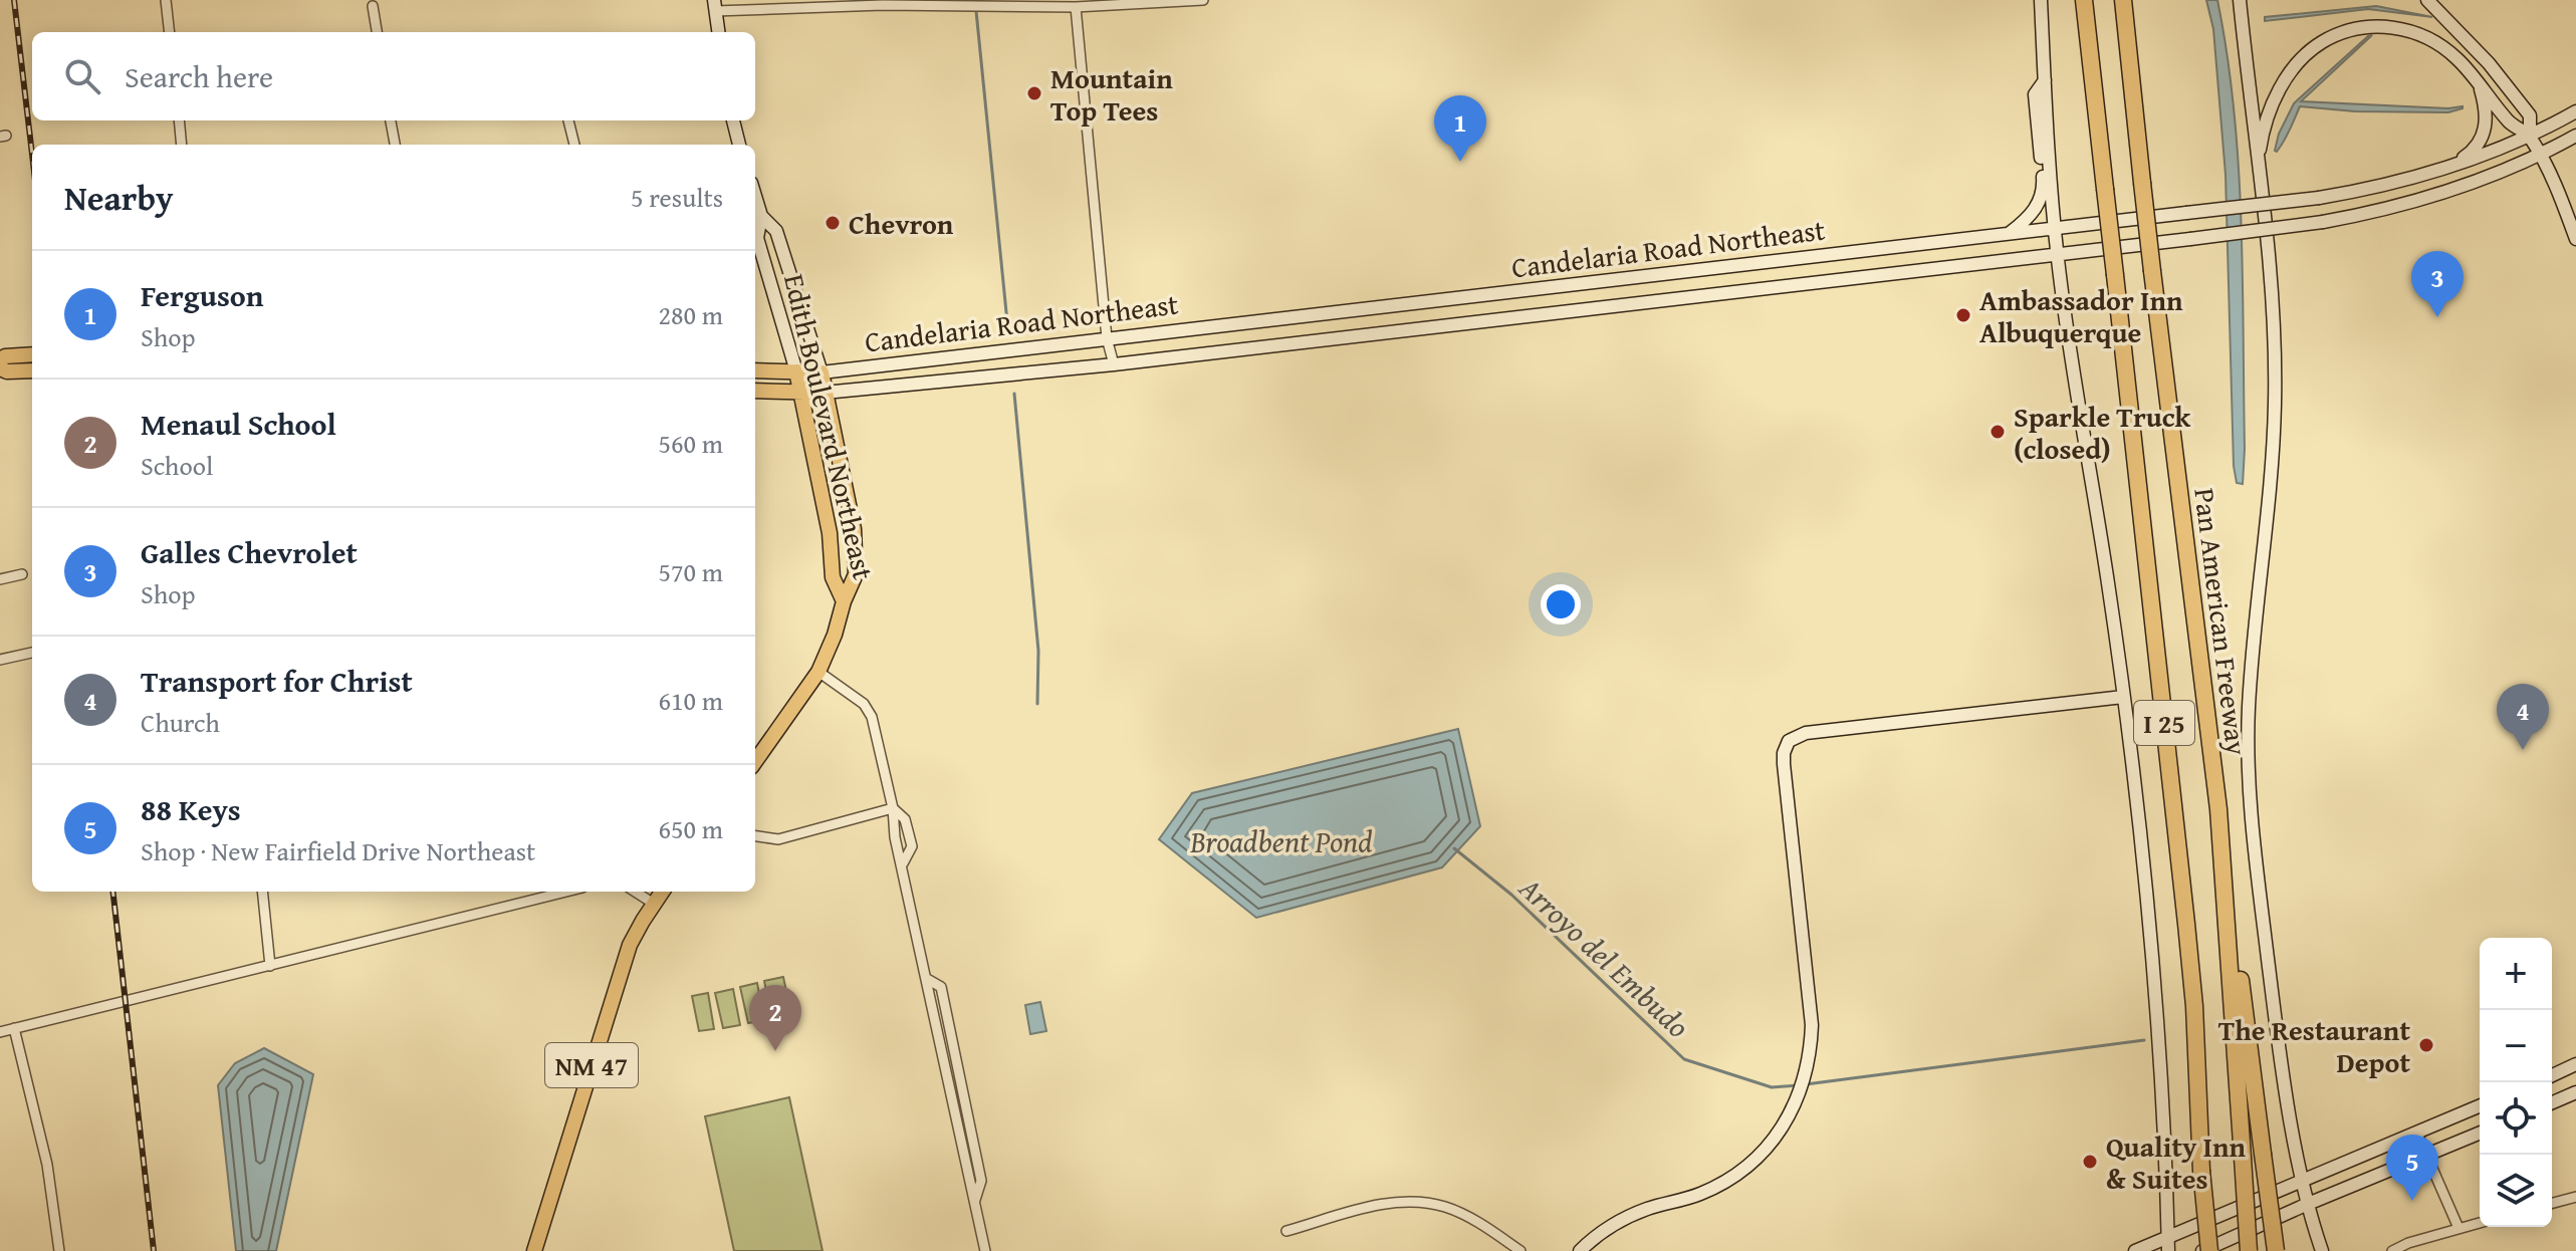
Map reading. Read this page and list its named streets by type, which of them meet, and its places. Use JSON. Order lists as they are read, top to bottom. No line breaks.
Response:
{"streets":{"highway":["Pan American Freeway","I 25"],"main road":["Candelaria Road Northeast","Edith Boulevard Northeast","NM 47"]},"crossings":[["Candelaria Road Northeast","Edith Boulevard Northeast"]],"water":["Broadbent Pond","Arroyo del Embudo"],"places":["Mountain Top Tees","Chevron","Ambassador Inn Albuquerque","Sparkle Truck (closed)","The Restaurant Depot","Quality Inn & Suites"],"page":{"search":"Search here","pins":["1","3","4","2","5"],"heading":["Nearby","5 results"],"list":[{"mark":"1","name":"Ferguson","note":"Shop","value":"280 m"},{"mark":"2","name":"Menaul School","note":"School","value":"560 m"},{"mark":"3","name":"Galles Chevrolet","note":"Shop","value":"570 m"},{"mark":"4","name":"Transport for Christ","note":"Church","value":"610 m"},{"mark":"5","name":"88 Keys","note":"Shop · New Fairfield Drive Northeast","value":"650 m"}],"map_buttons":["+","−"]}}
